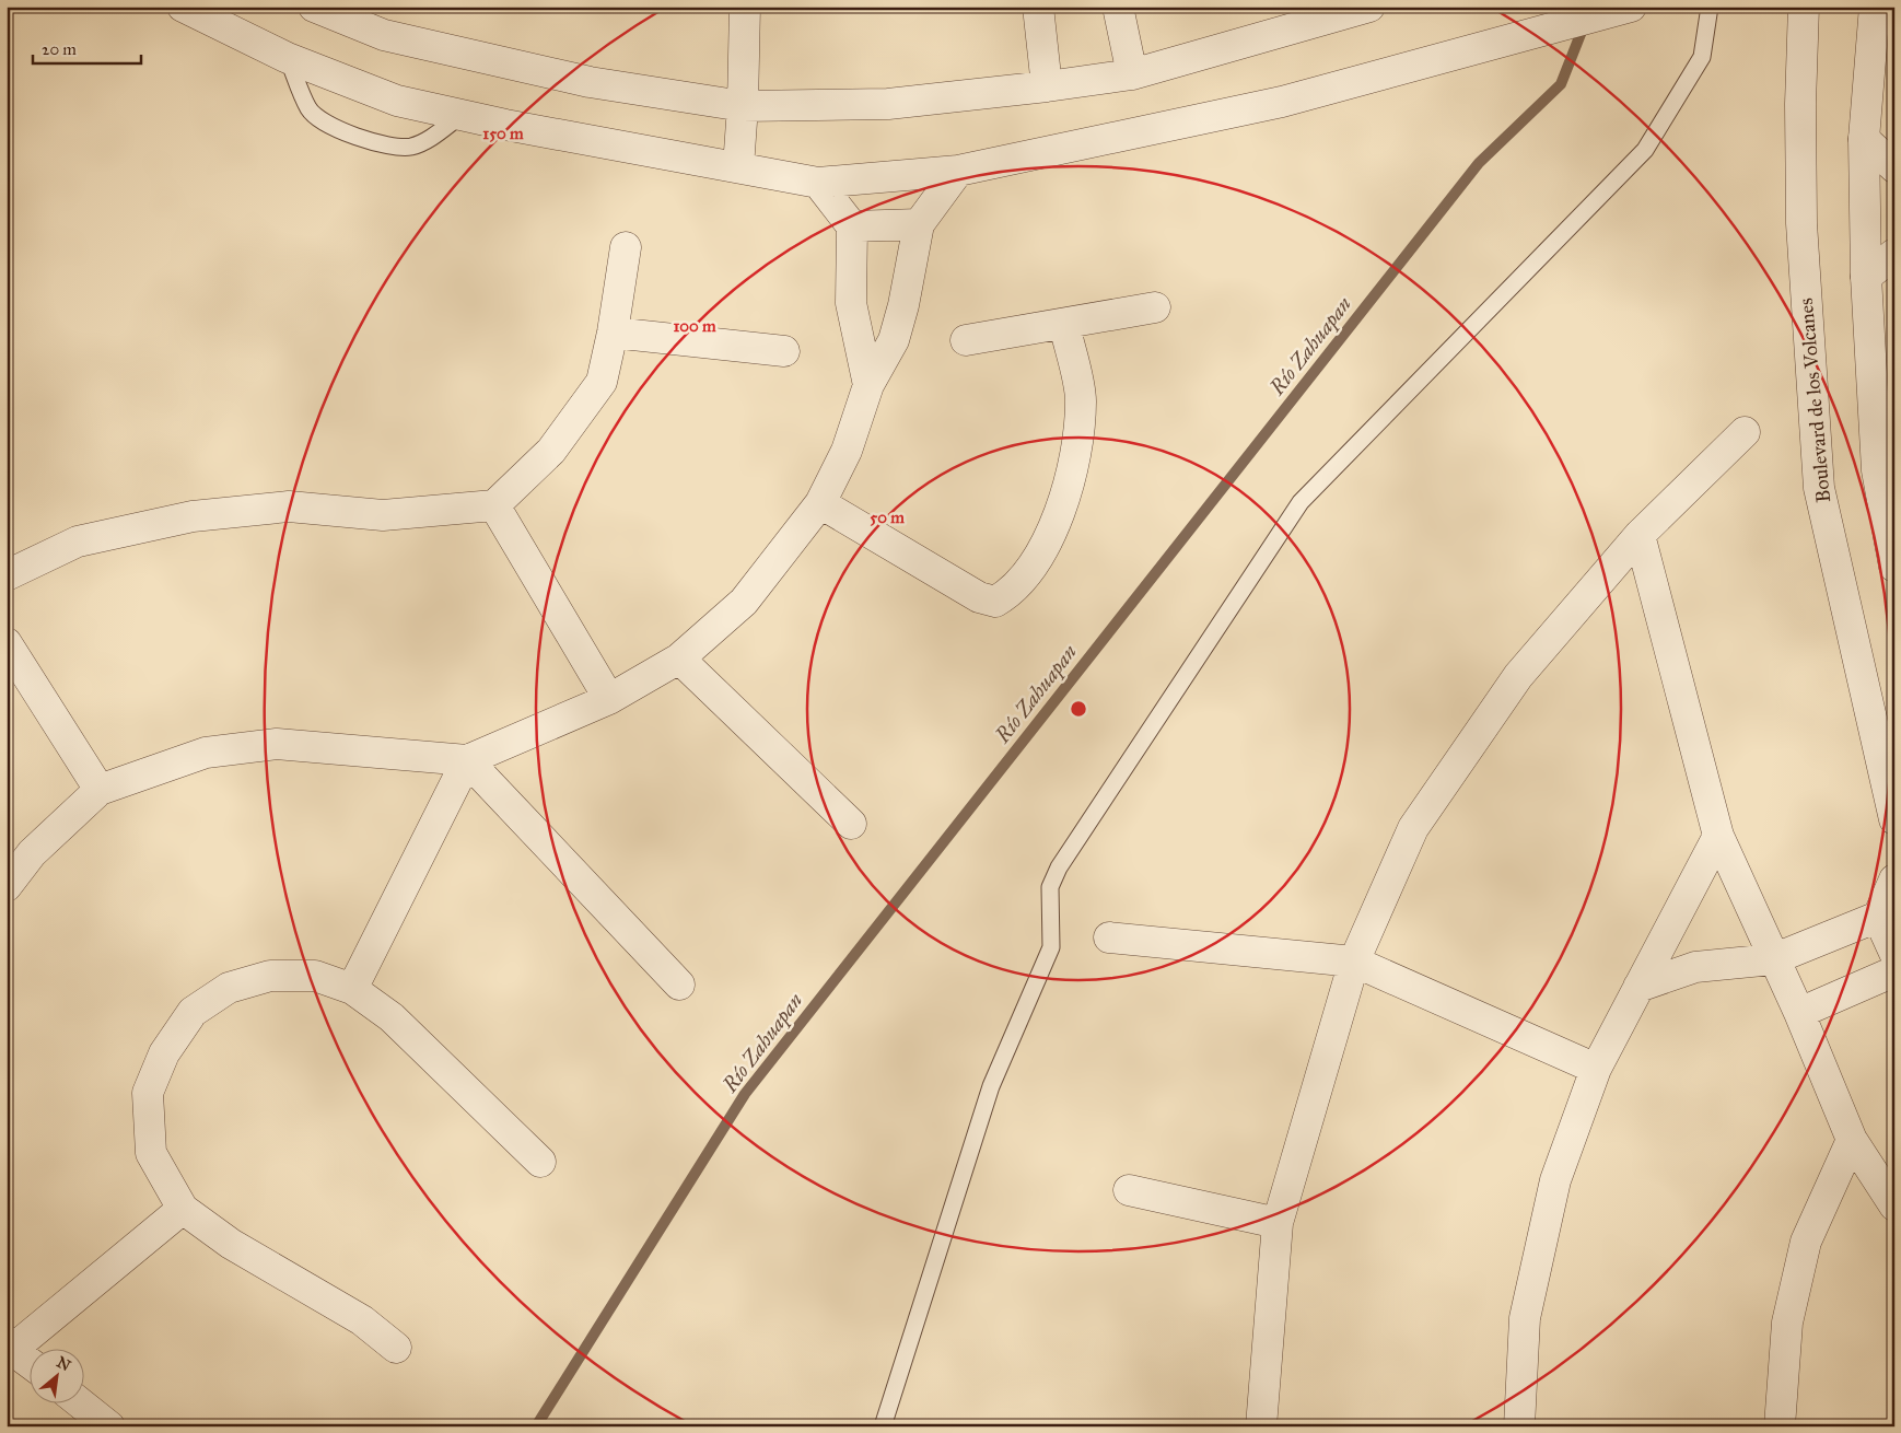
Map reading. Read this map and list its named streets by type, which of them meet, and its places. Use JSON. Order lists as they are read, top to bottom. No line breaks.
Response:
{"streets":{"street":["Boulevard de los Volcanes"]},"water":["Río Zahuapan"],"scale_bar":"20 m","north":"top right","rings":["150 m","100 m","50 m"]}
